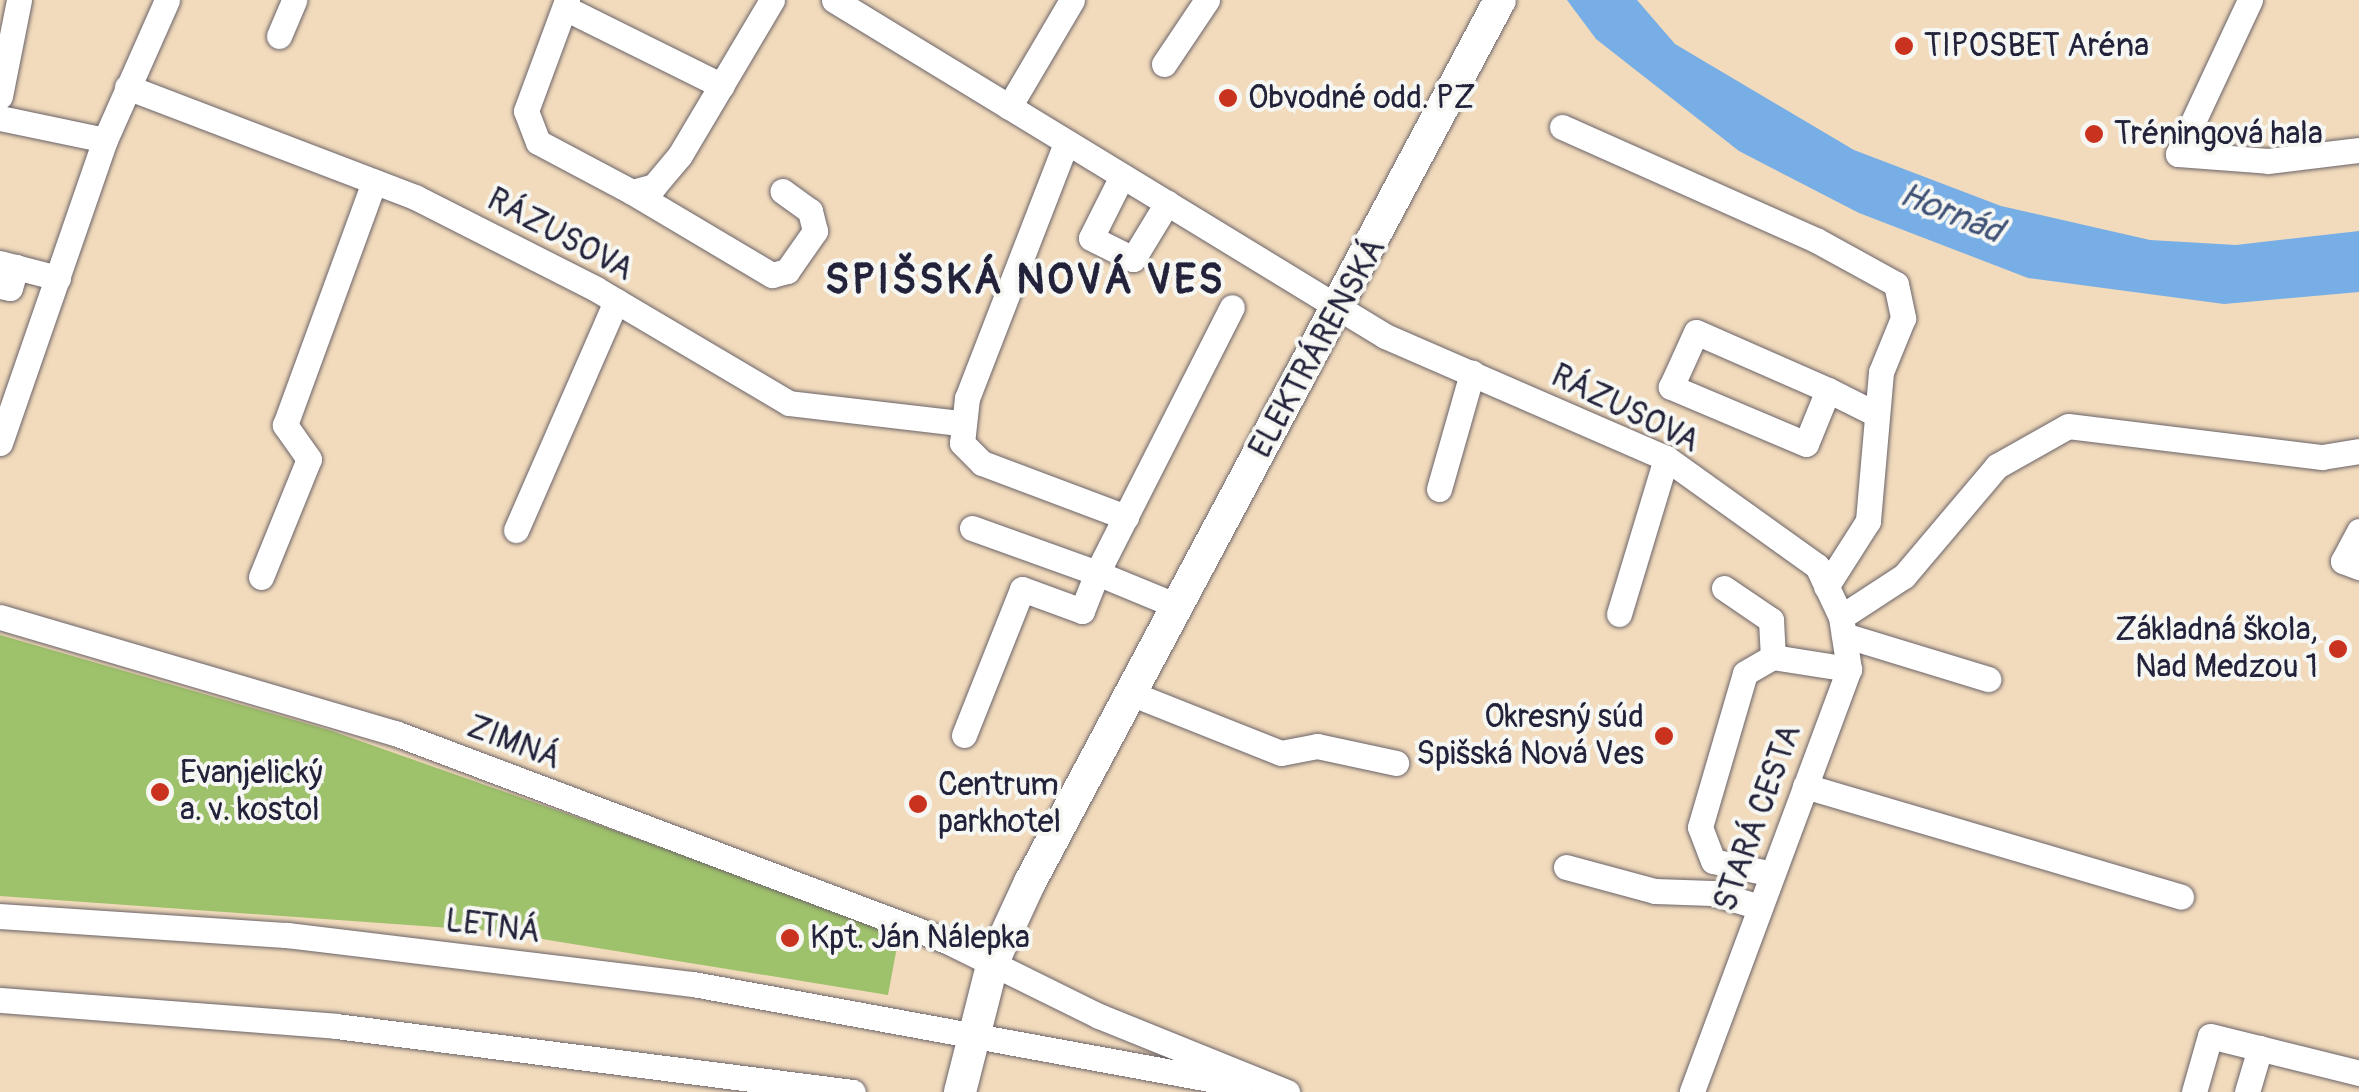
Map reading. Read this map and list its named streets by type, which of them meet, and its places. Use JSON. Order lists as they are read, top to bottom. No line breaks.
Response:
{"streets":{"main road":["ELEKTRÁRENSKÁ"],"street":["RÁZUSOVA","ZIMNÁ","STARÁ CESTA","LETNÁ"]},"crossings":[["RÁZUSOVA","ELEKTRÁRENSKÁ"],["RÁZUSOVA","STARÁ CESTA"],["ELEKTRÁRENSKÁ","ZIMNÁ"],["ELEKTRÁRENSKÁ","LETNÁ"],["ZIMNÁ","LETNÁ"]],"districts":["SPIŠSKÁ NOVÁ VES"],"water":["Hornád"],"places":["TIPOSBET Aréna","Obvodné odd. PZ","Tréningová hala","Základná škola, Nad Medzou 1","Okresný súd Spišská Nová Ves","Evanjelický a. v. kostol","Centrum parkhotel","Kpt. Ján Nálepka"]}
